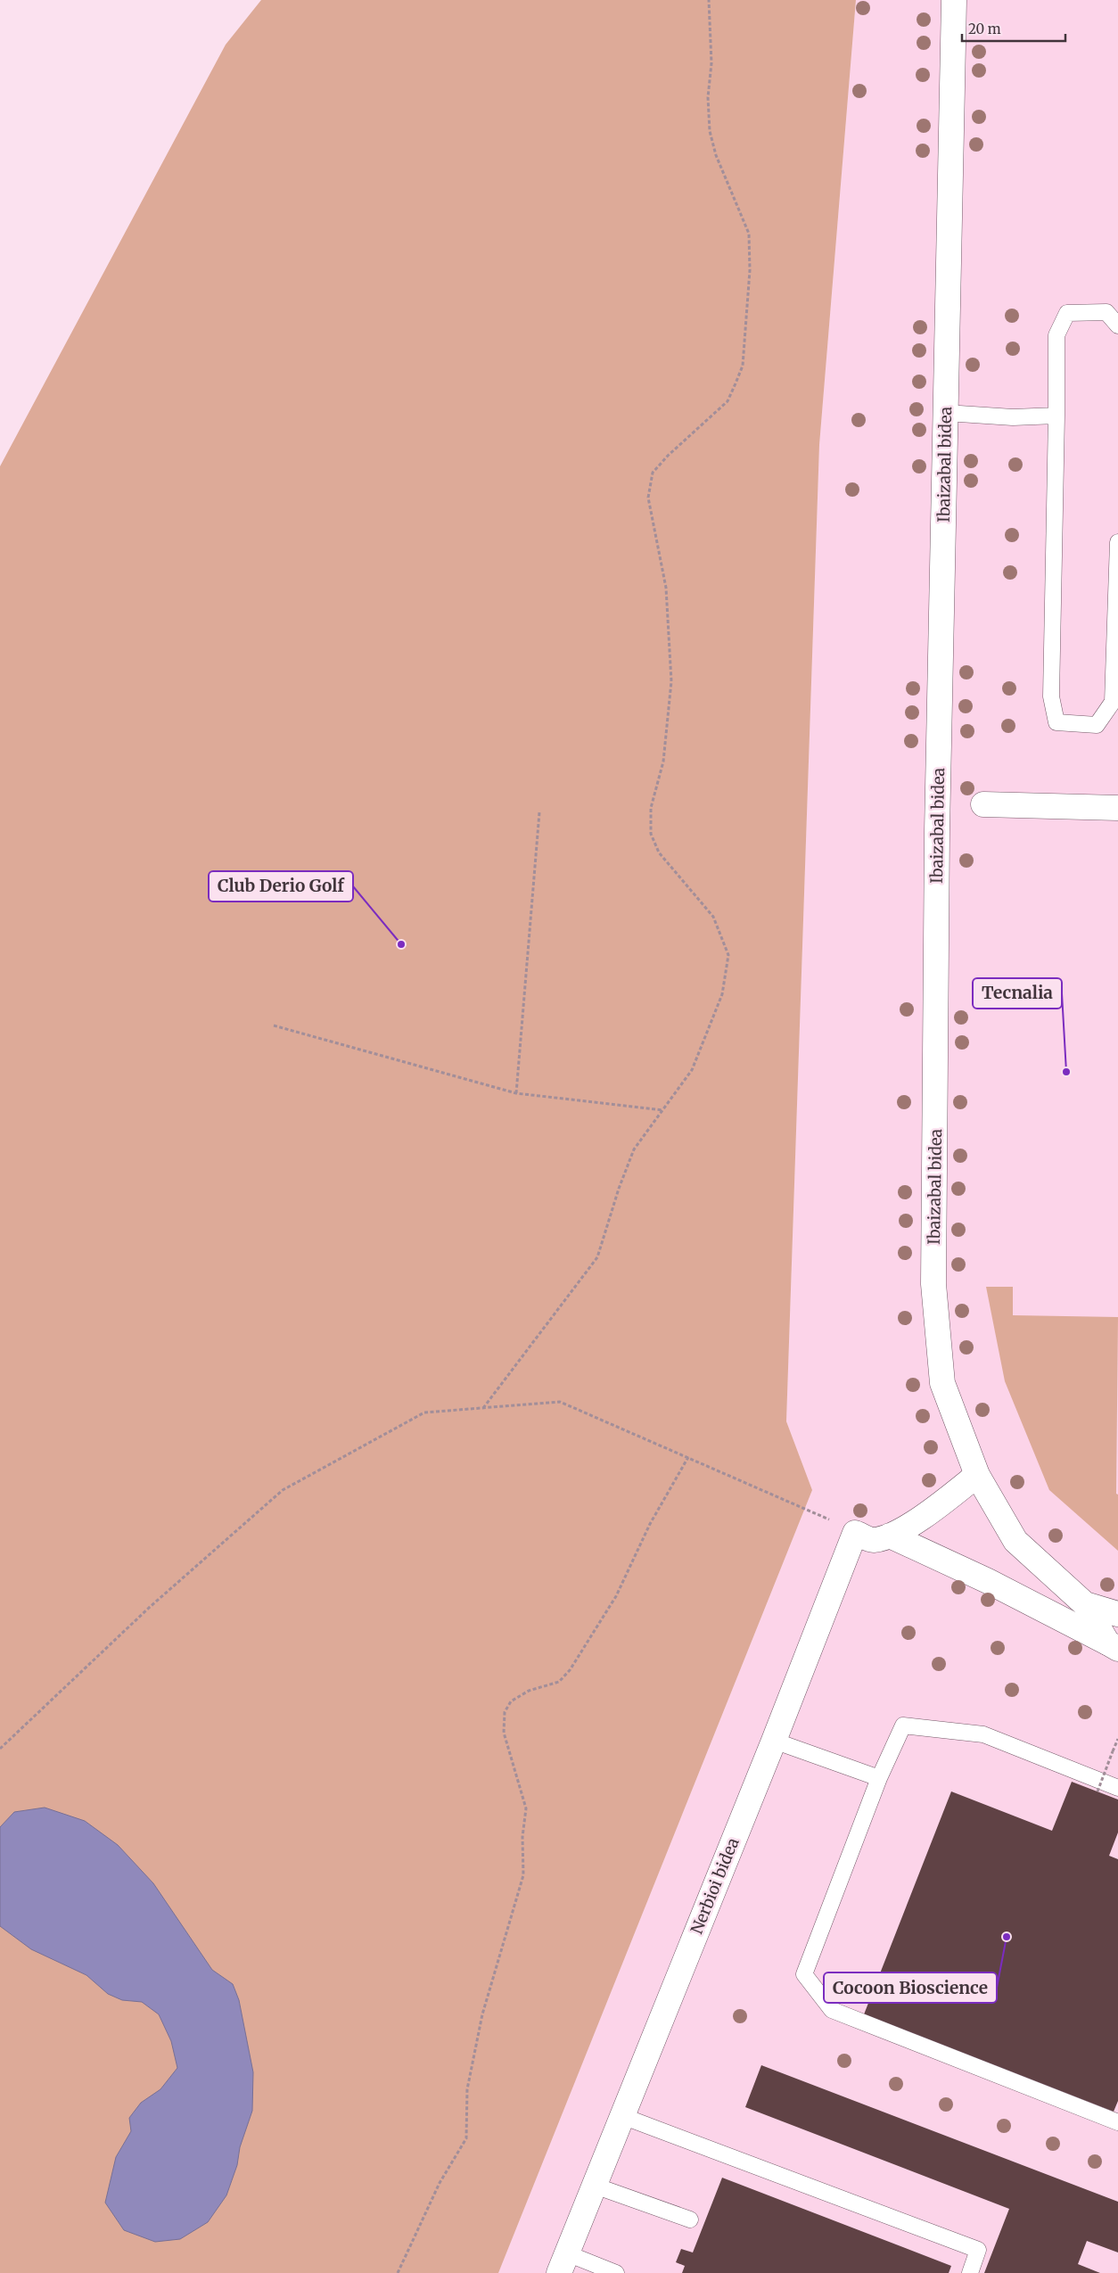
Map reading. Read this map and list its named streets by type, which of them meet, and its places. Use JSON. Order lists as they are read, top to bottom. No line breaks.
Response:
{"streets":{"street":["Ibaizabal bidea","Nerbioi bidea"]},"places":["Club Derio Golf","Tecnalia","Cocoon Bioscience"],"scale_bar":"20 m"}
